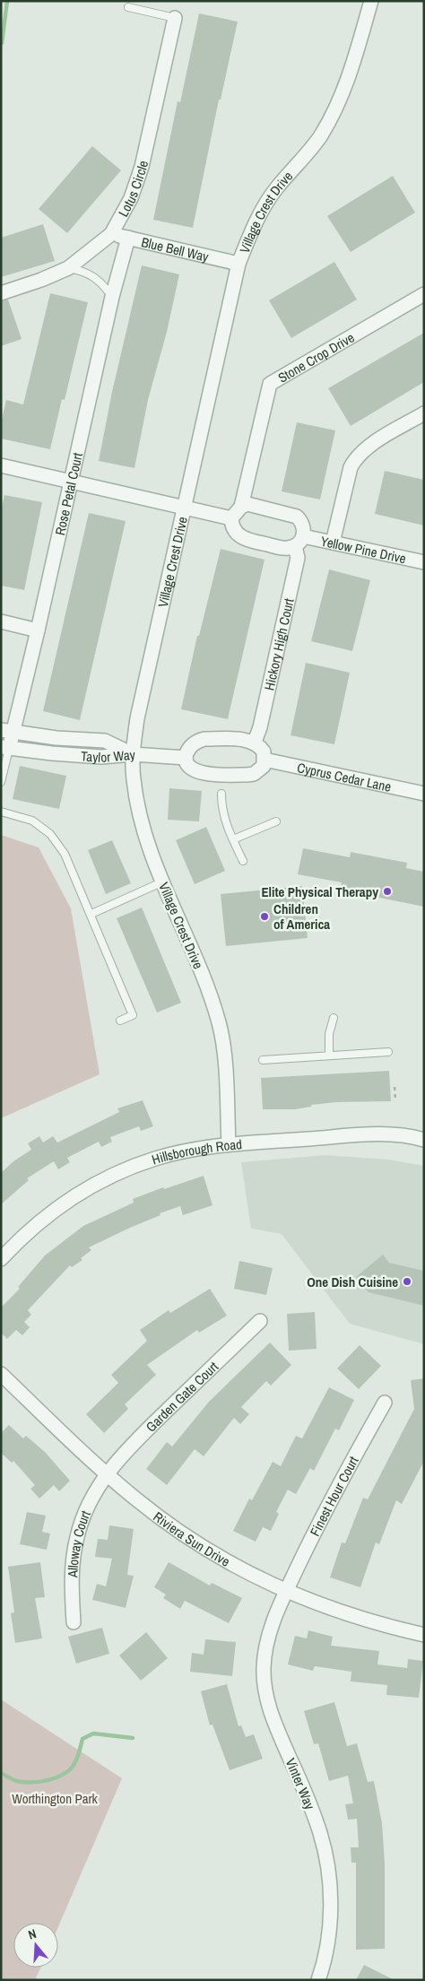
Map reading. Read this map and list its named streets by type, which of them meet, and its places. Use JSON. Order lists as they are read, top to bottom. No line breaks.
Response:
{"streets":{"street":["Lotus Circle","Village Crest Drive","Blue Bell Way","Stone Crop Drive","Rose Petal Court","Yellow Pine Drive","Hickory High Court","Taylor Way","Cyprus Cedar Lane","Hillsborough Road","Garden Gate Court","Finest Hour Court","Riviera Sun Drive","Alloway Court","Vinter Way"]},"crossings":[["Lotus Circle","Blue Bell Way"],["Village Crest Drive","Blue Bell Way"],["Village Crest Drive","Taylor Way"],["Village Crest Drive","Hillsborough Road"],["Blue Bell Way","Rose Petal Court"],["Stone Crop Drive","Yellow Pine Drive"],["Rose Petal Court","Taylor Way"],["Yellow Pine Drive","Hickory High Court"],["Garden Gate Court","Riviera Sun Drive"],["Garden Gate Court","Alloway Court"],["Finest Hour Court","Riviera Sun Drive"],["Finest Hour Court","Vinter Way"],["Riviera Sun Drive","Alloway Court"],["Riviera Sun Drive","Vinter Way"]],"parks":["Worthington Park"],"places":["Elite Physical Therapy","Children of America","One Dish Cuisine"],"north":"top"}
